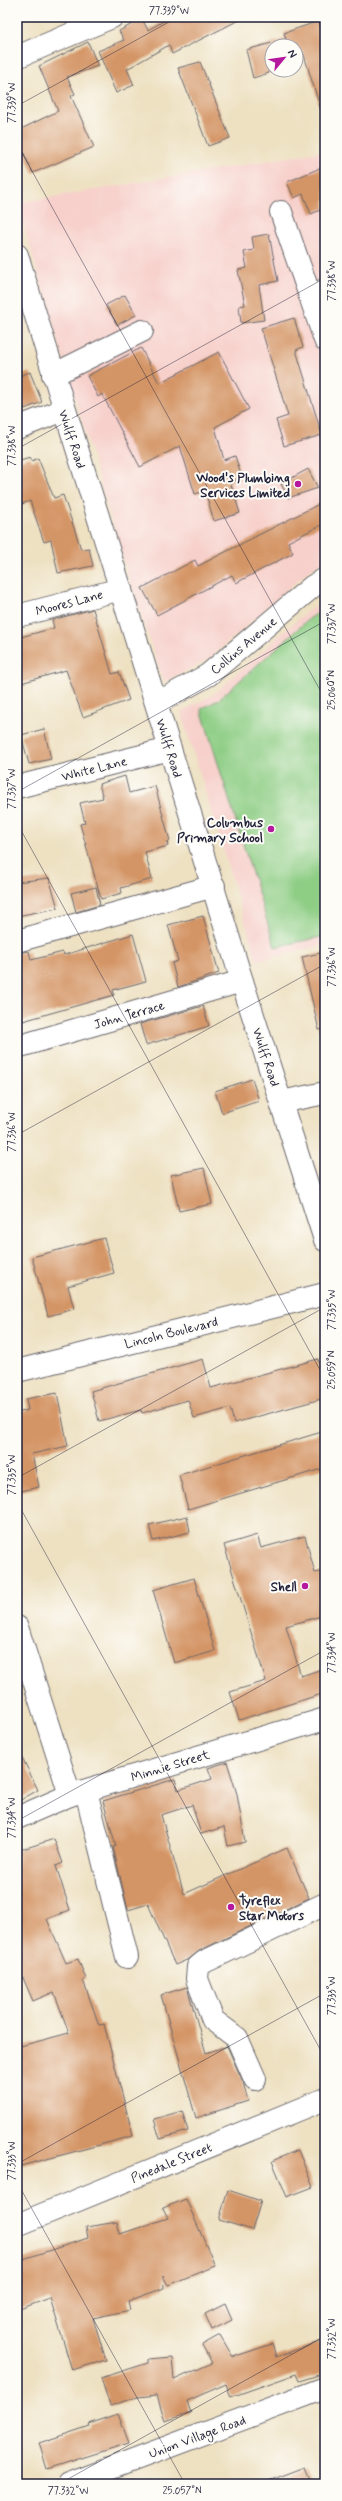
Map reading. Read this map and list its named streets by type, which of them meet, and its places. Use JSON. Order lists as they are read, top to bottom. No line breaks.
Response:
{"streets":{"street":["Wulff Road","Moores Lane","Collins Avenue","White Lane","John Terrace","Lincoln Boulevard","Minnie Street","Pinedale Street","Union Village Road"]},"crossings":[["Wulff Road","Moores Lane"],["Wulff Road","Collins Avenue"],["Wulff Road","White Lane"],["Wulff Road","John Terrace"]],"places":["Wood's Plumbing Services Limited","Columbus Primary School","Shell","Tyreflex Star Motors"],"north":"top right","coordinates":["77.339°W","77.338°W","77.337°W","25.060°N","77.336°W","77.335°W","25.059°N","77.334°W","77.333°W","77.332°W","25.057°N"]}
